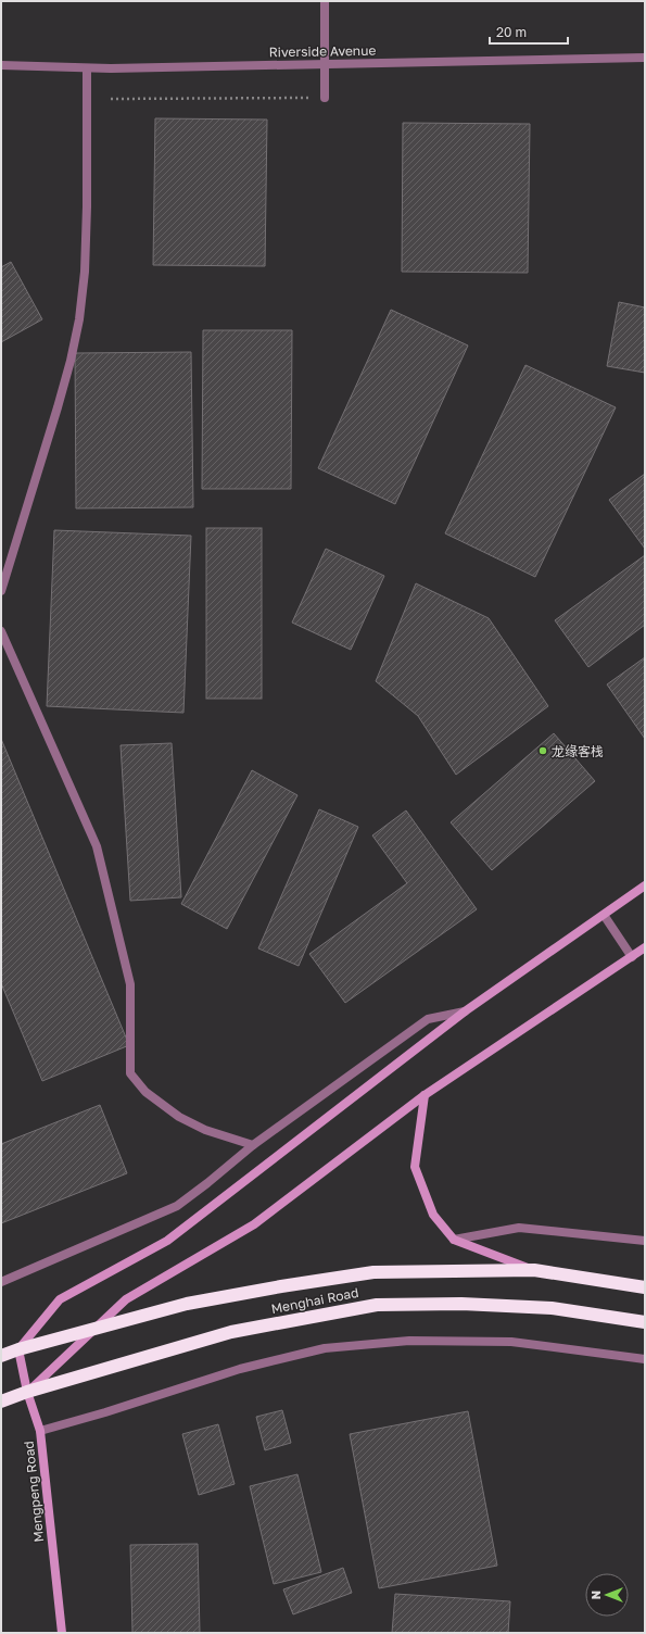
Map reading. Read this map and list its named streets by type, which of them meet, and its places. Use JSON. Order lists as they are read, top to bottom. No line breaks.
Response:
{"streets":{"highway":["Menghai Road"],"street":["Riverside Avenue","Mengpeng Road"]},"crossings":[["Menghai Road","Mengpeng Road"]],"places":["龙缘客栈"],"scale_bar":"20 m","north":"left"}
